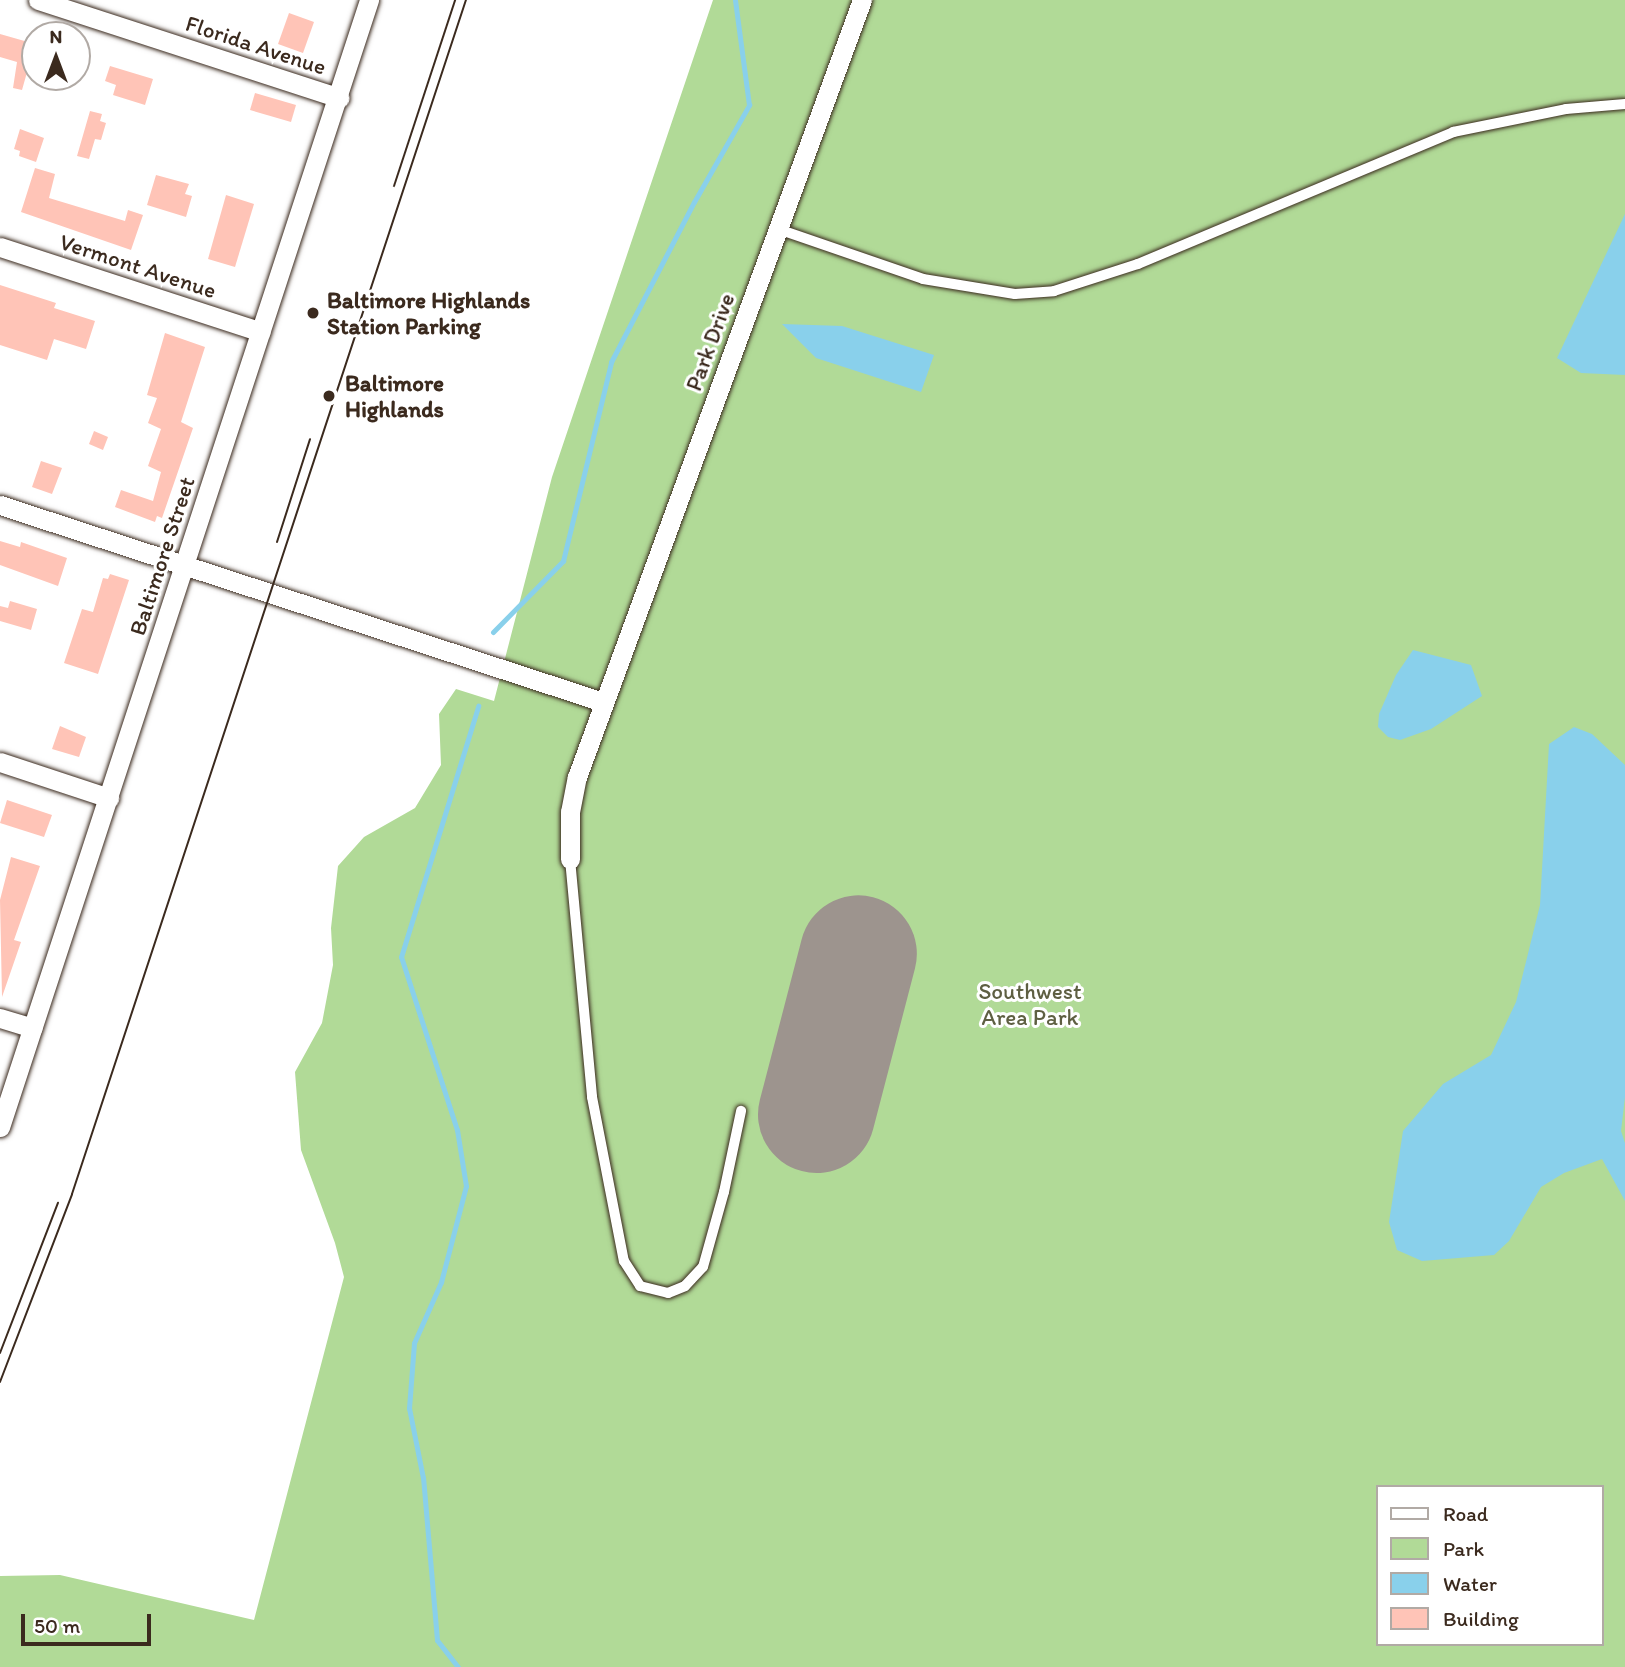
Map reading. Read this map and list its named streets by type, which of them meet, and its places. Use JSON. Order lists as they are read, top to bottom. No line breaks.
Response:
{"streets":{"street":["Florida Avenue","Vermont Avenue","Park Drive","Baltimore Street"]},"crossings":[["Florida Avenue","Baltimore Street"],["Vermont Avenue","Baltimore Street"]],"parks":["Southwest Area Park"],"places":["Baltimore Highlands Station Parking","Baltimore Highlands"],"legend":["Road","Park","Water","Building"],"scale_bar":"50 m","north":"top"}
